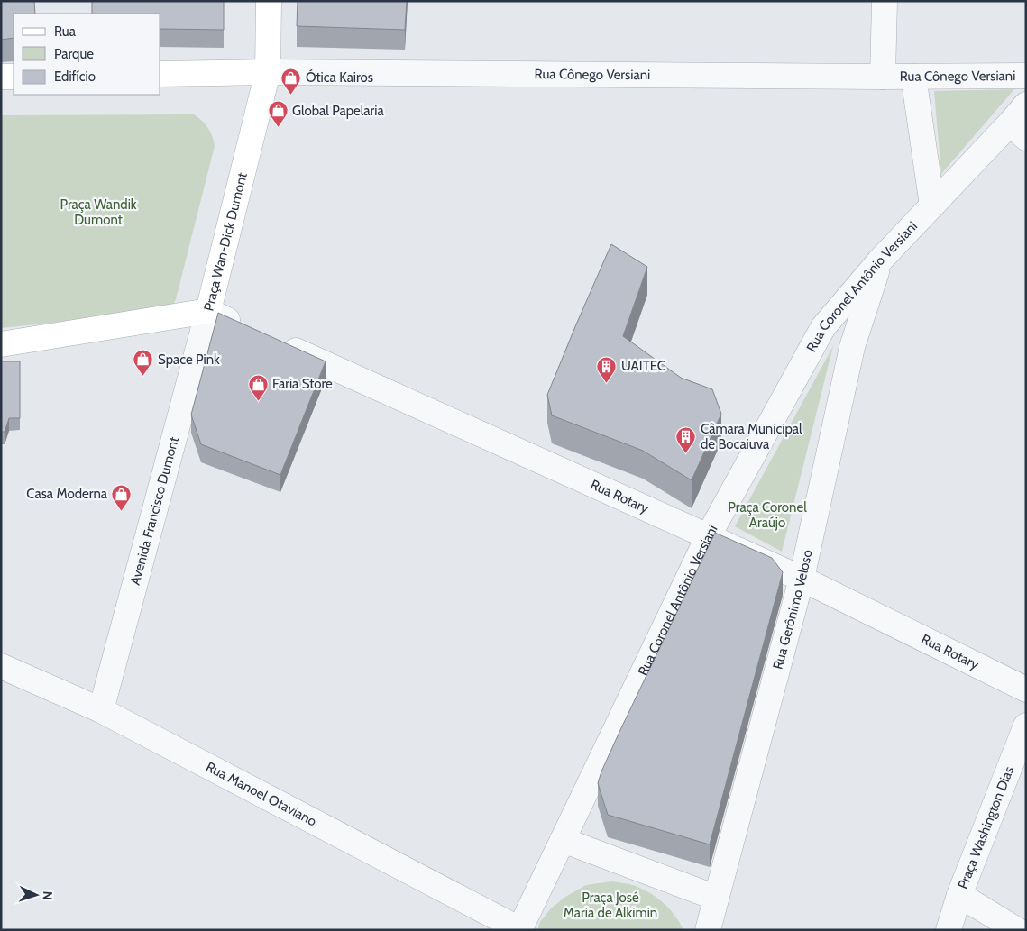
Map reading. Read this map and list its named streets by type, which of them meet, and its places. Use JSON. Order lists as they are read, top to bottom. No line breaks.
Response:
{"streets":{"street":["Rua Cônego Versiani","Praça Wan-Dick Dumont","Rua Coronel Antônio Versiani","Rua Rotary","Avenida Francisco Dumont","Rua Gerônimo Veloso","Rua Manoel Otaviano","Praça Washington Dias"]},"crossings":[["Rua Cônego Versiani","Praça Wan-Dick Dumont"],["Praça Wan-Dick Dumont","Avenida Francisco Dumont"],["Rua Coronel Antônio Versiani","Rua Rotary"],["Rua Coronel Antônio Versiani","Rua Gerônimo Veloso"],["Rua Coronel Antônio Versiani","Rua Manoel Otaviano"],["Rua Rotary","Rua Gerônimo Veloso"],["Avenida Francisco Dumont","Rua Manoel Otaviano"]],"parks":["Praça Wandik Dumont","Praça Coronel Araújo","Praça José Maria de Alkimin"],"places":{"shop":["Ótica Kairos","Global Papelaria","Space Pink","Faria Store","Casa Moderna"],"building":["UAITEC","Câmara Municipal de Bocaiuva"]},"legend":["Rua","Parque","Edifício"],"north":"right"}
